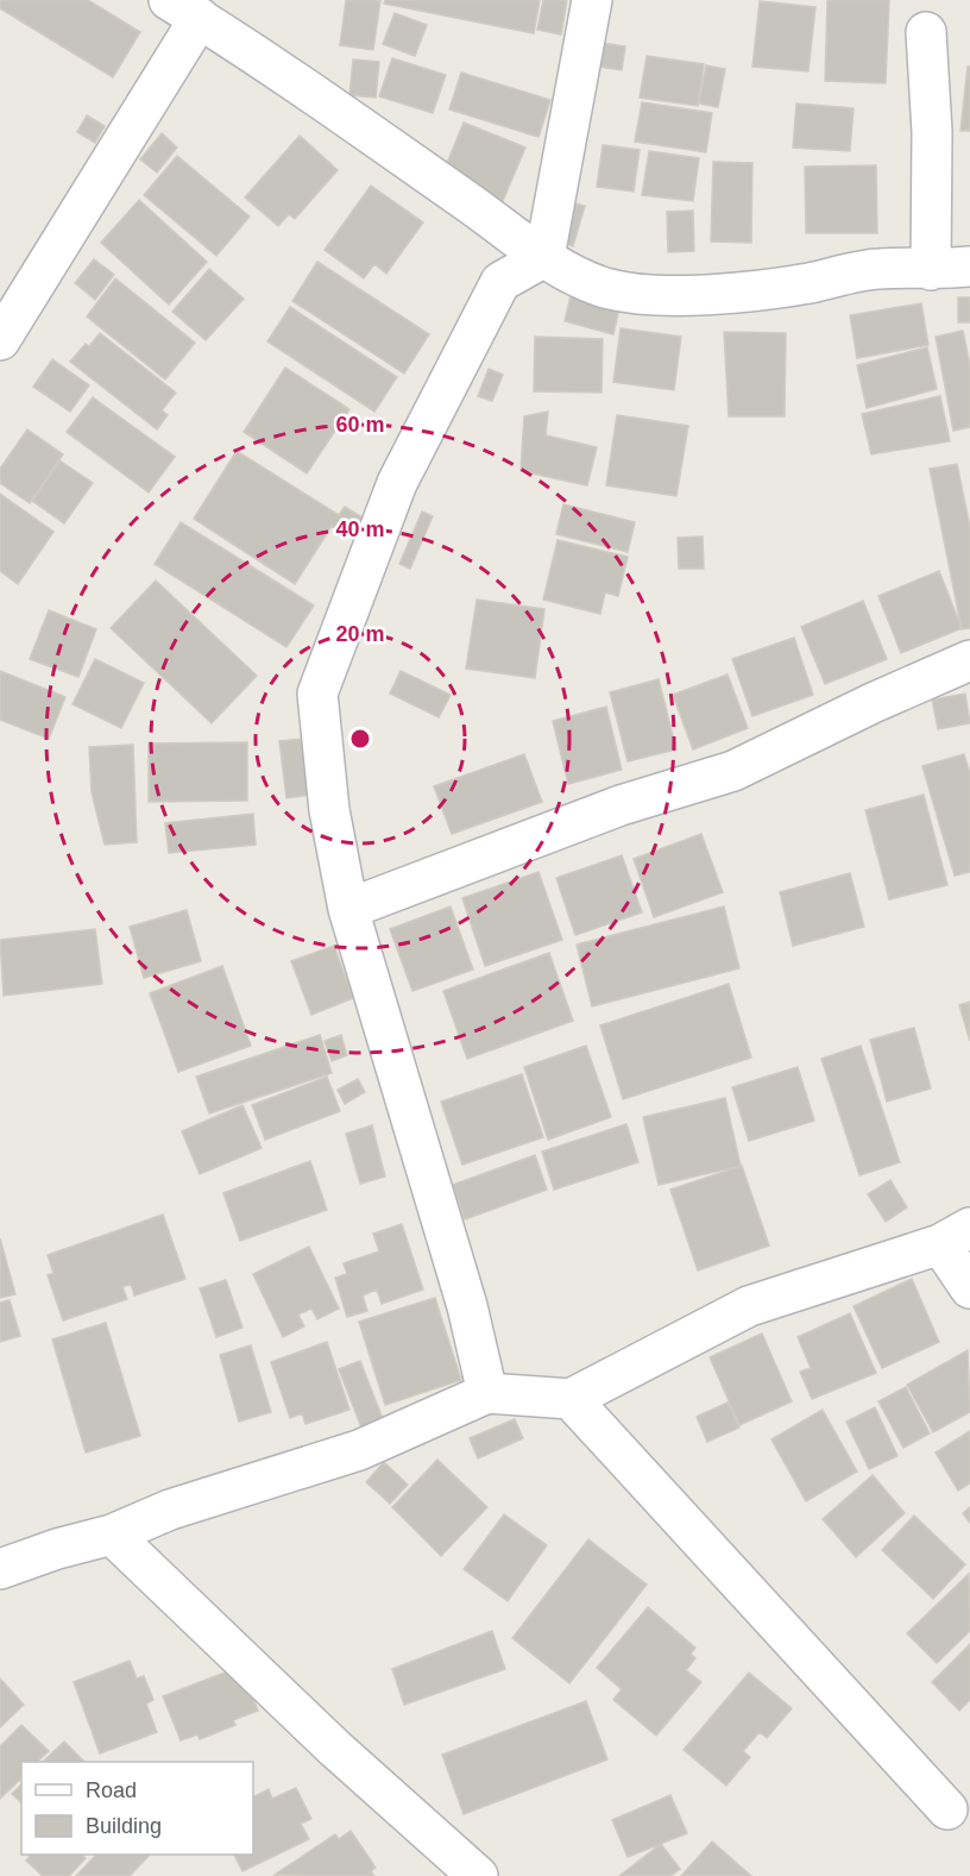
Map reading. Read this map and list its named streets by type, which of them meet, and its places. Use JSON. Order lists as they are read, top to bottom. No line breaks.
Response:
{"legend":["Road","Building"],"rings":["60 m","40 m","20 m"]}
